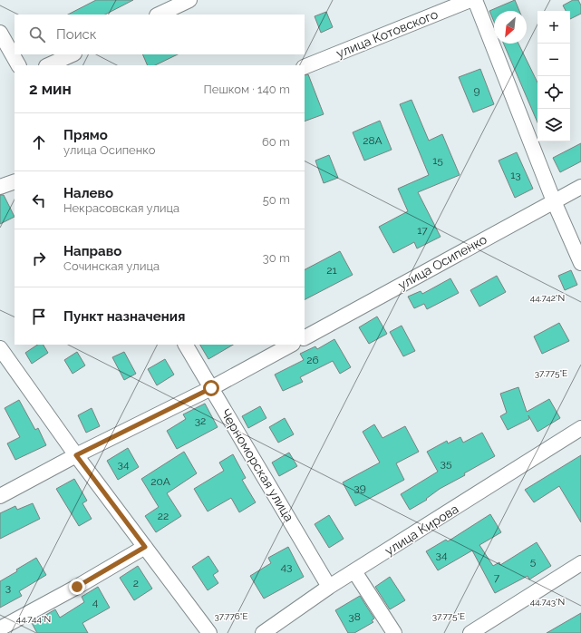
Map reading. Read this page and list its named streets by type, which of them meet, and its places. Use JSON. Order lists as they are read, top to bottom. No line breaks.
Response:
{"streets":{"street":["улица Котовского","улица Осипенко","Черноморская улица","улица Кирова"]},"crossings":[["Черноморская улица","улица Кирова"]],"house_numbers":["9","28А","15","13","17","21","26","32","35","34","20А","39","22","34","5","43","7","2","3","4","38"],"north":"bottom left","page":{"map_buttons":["+","−"],"search":"Поиск","heading":["2 мин","Пешком · 140 m"],"list":[["Прямо","улица Осипенко","60 m"],["Налево","Некрасовская улица","50 m"],["Направо","Сочинская улица","30 m"],"Пункт назначения"]},"coordinates":["44.742°N","37.775°E","44.743°N","37.776°E","44.744°N"]}
